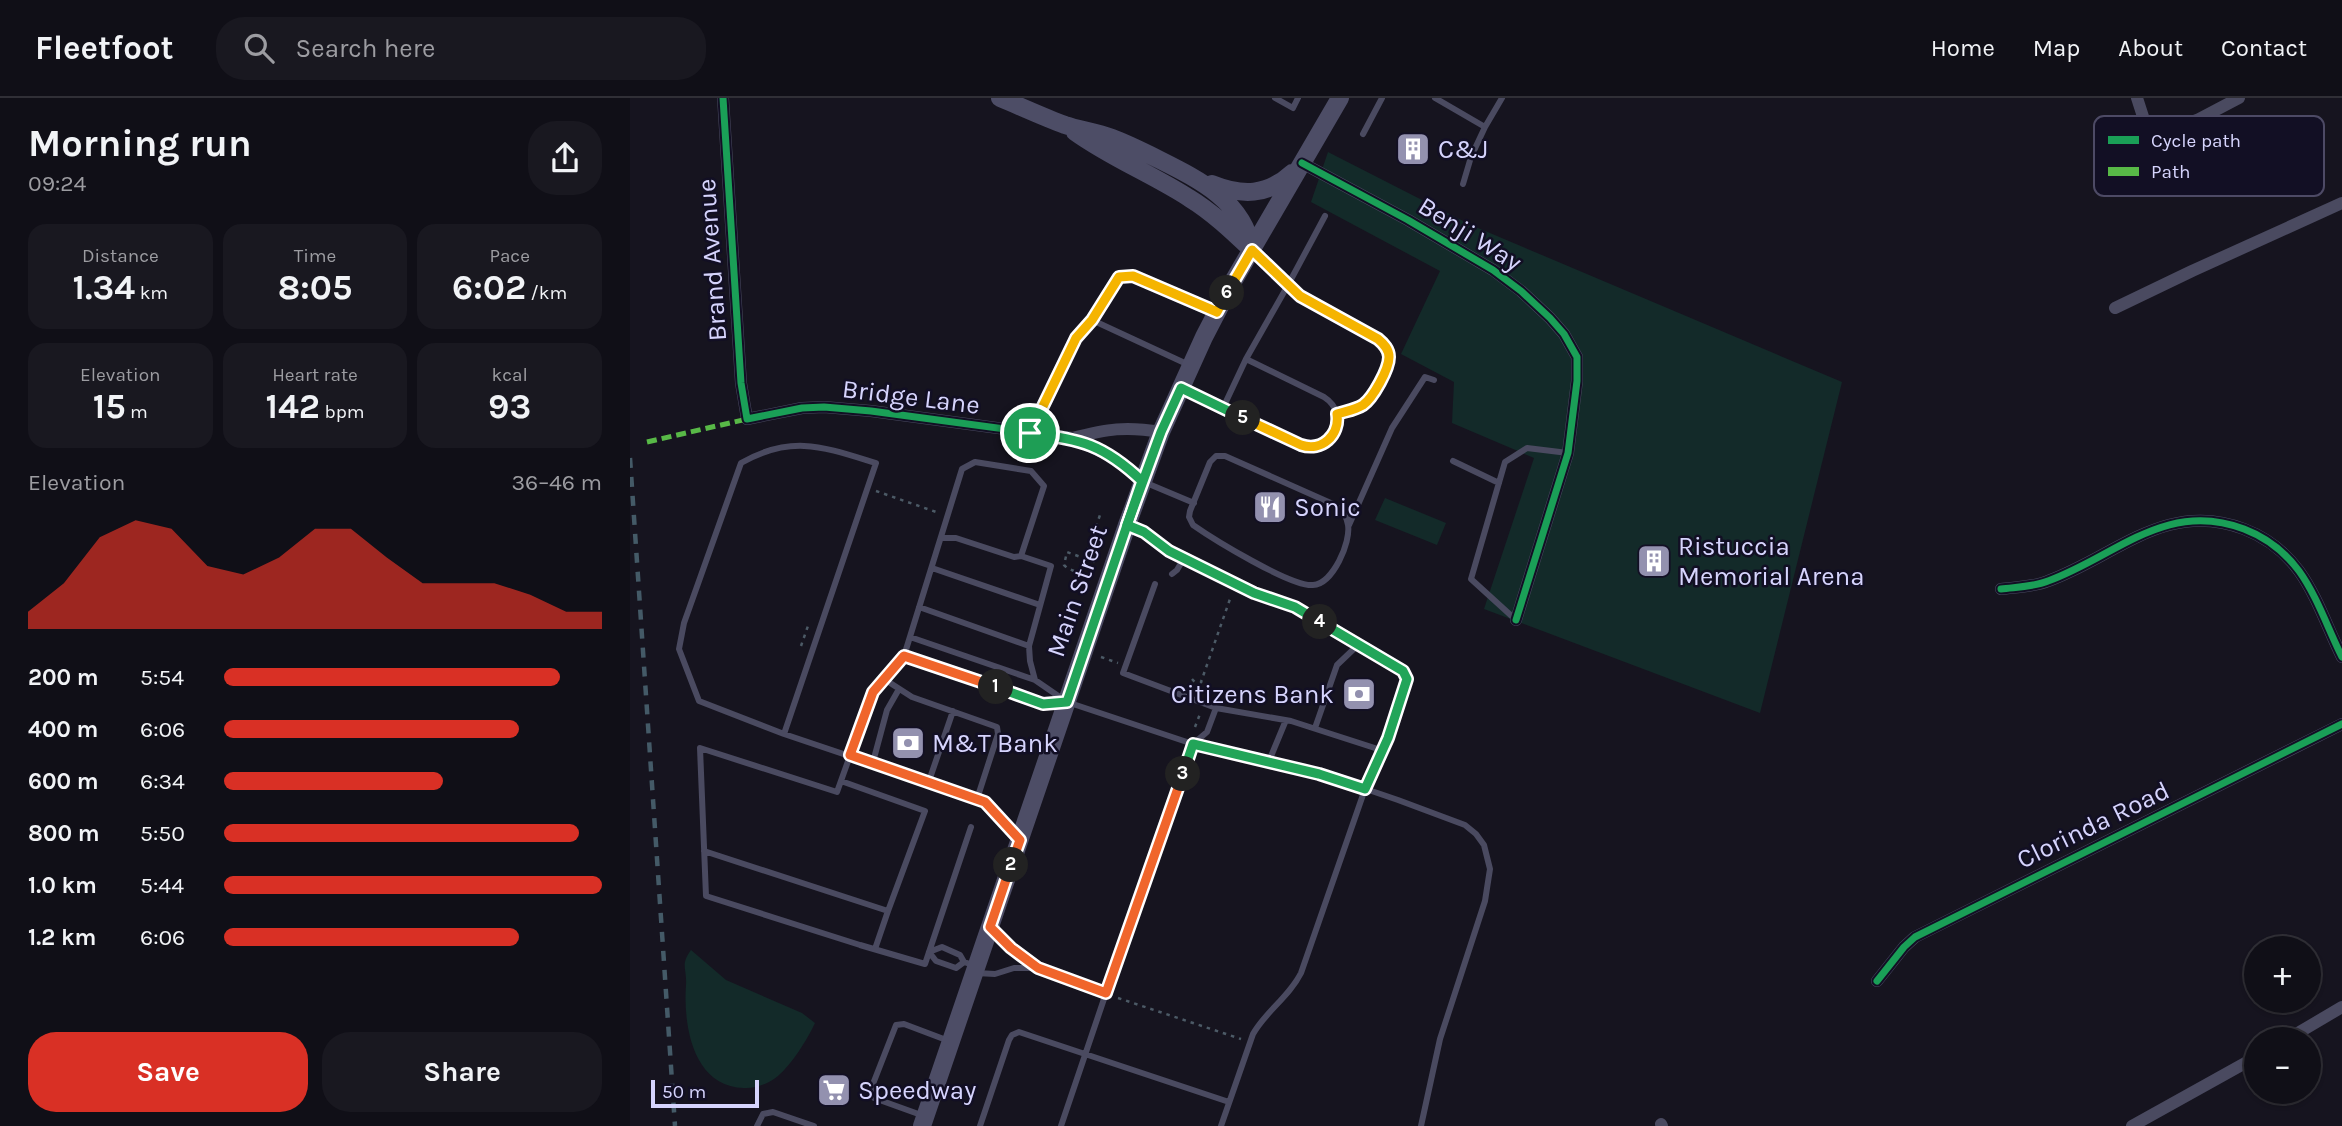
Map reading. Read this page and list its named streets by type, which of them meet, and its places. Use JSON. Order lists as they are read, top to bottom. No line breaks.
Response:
{"streets":{"main road":["Main Street"],"street":["Benji Way","Brand Avenue","Bridge Lane","Clorinda Road"]},"crossings":[["Benji Way","Main Street"],["Brand Avenue","Bridge Lane"],["Bridge Lane","Main Street"]],"places":{"building":["C&J","Ristuccia Memorial Arena"],"restaurant":["Sonic"],"bank":["Citizens Bank","M&T Bank"],"supermarket":["Speedway"]},"legend":["Cycle path","Path"],"scale_bar":"50 m","page":{"header":"Fleetfoot","search":"Search here","nav":["Home","Map","About","Contact"],"heading":["Morning run","09:24"],"stats":[["Distance","1.34 km"],["Time","8:05"],["Pace","6:02 /km"],["Elevation","15 m"],["Heart rate","142 bpm"],["kcal","93"]],"pins":["6","5","4","1","3","2"],"chart":["Elevation","36–46 m"],"list":[{"name":"200 m","note":"5:54"},{"name":"400 m","note":"6:06"},{"name":"600 m","note":"6:34"},{"name":"800 m","note":"5:50"},{"name":"1.0 km","note":"5:44"},{"name":"1.2 km","note":"6:06"}],"map_buttons":["+","−"],"buttons":["Save","Share"],"scale":"50 m"}}
